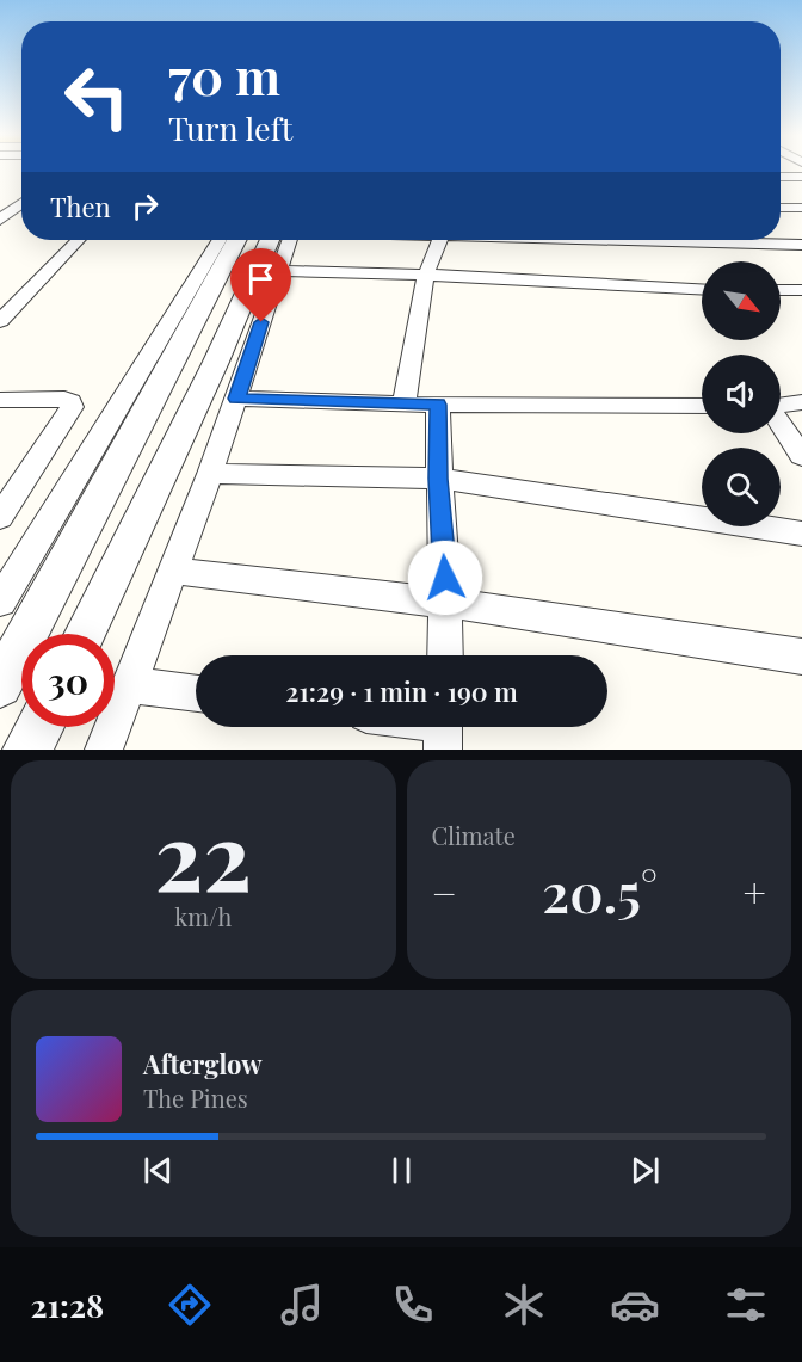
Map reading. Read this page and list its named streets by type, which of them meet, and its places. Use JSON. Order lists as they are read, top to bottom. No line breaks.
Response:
{"north":"bottom right","page":{"turn":["70 m","Turn left"],"then":"Then","limit":"30","trip":"21:29 · 1 min · 190 m","tile":[["22","km/h"],"Climate"],"heat":["−","20.5°","+"],"song":["Afterglow","The Pines"],"tabs":"21:28"}}
